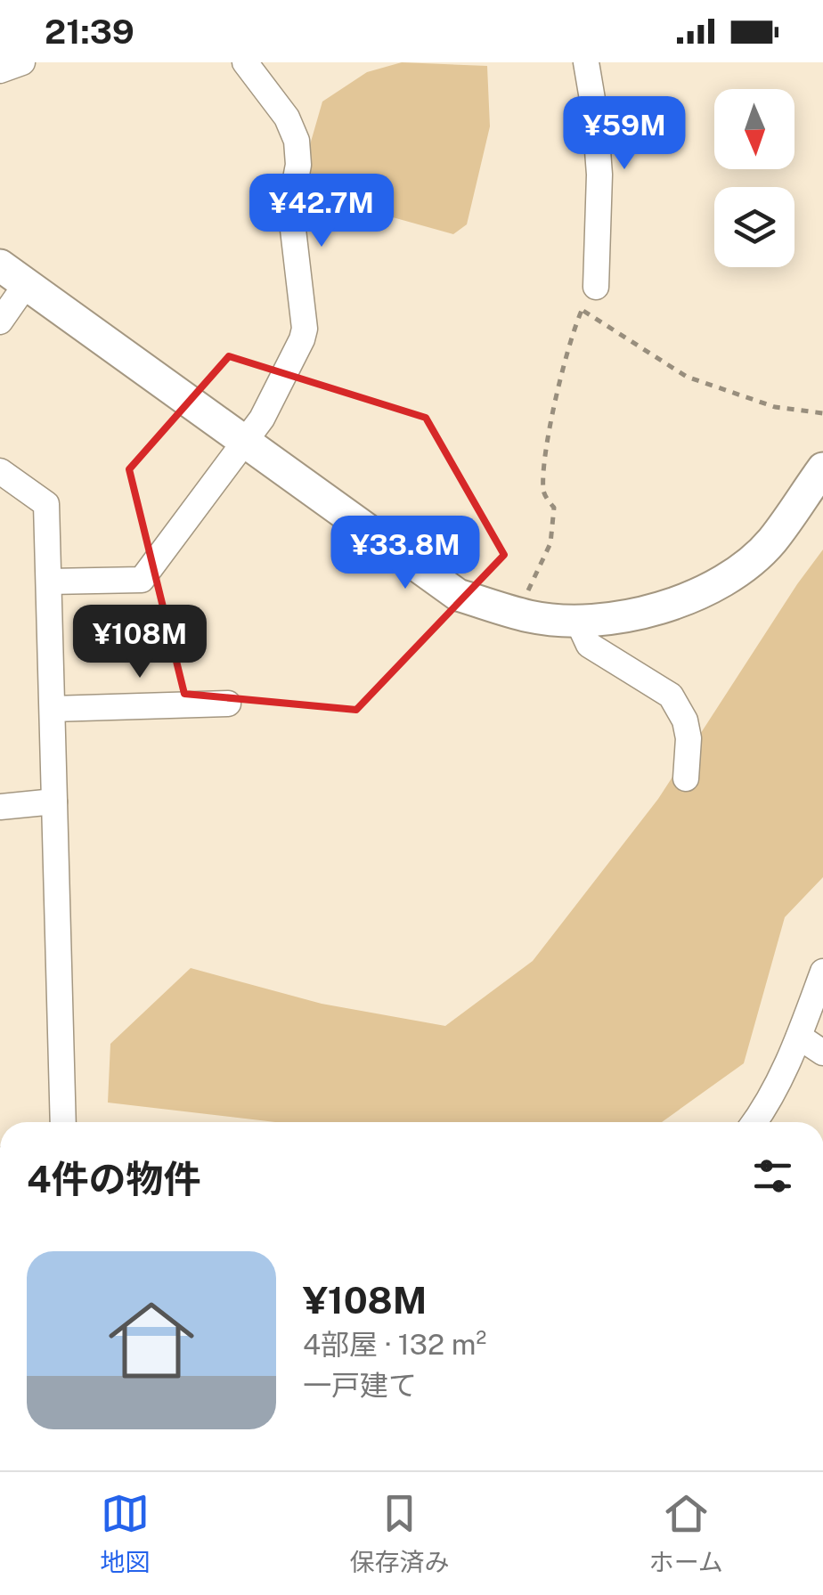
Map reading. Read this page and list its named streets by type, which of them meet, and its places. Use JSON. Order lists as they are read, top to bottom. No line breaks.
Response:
{"north":"bottom","page":{"status":"21:39","price":["¥59M","¥42.7M","¥33.8M","¥108M"],"heading":"4件の物件","list":[{"name":"¥108M","note":"4部屋 · 132 m² · 一戸建て"}],"tabs":["地図","保存済み","ホーム"]}}
